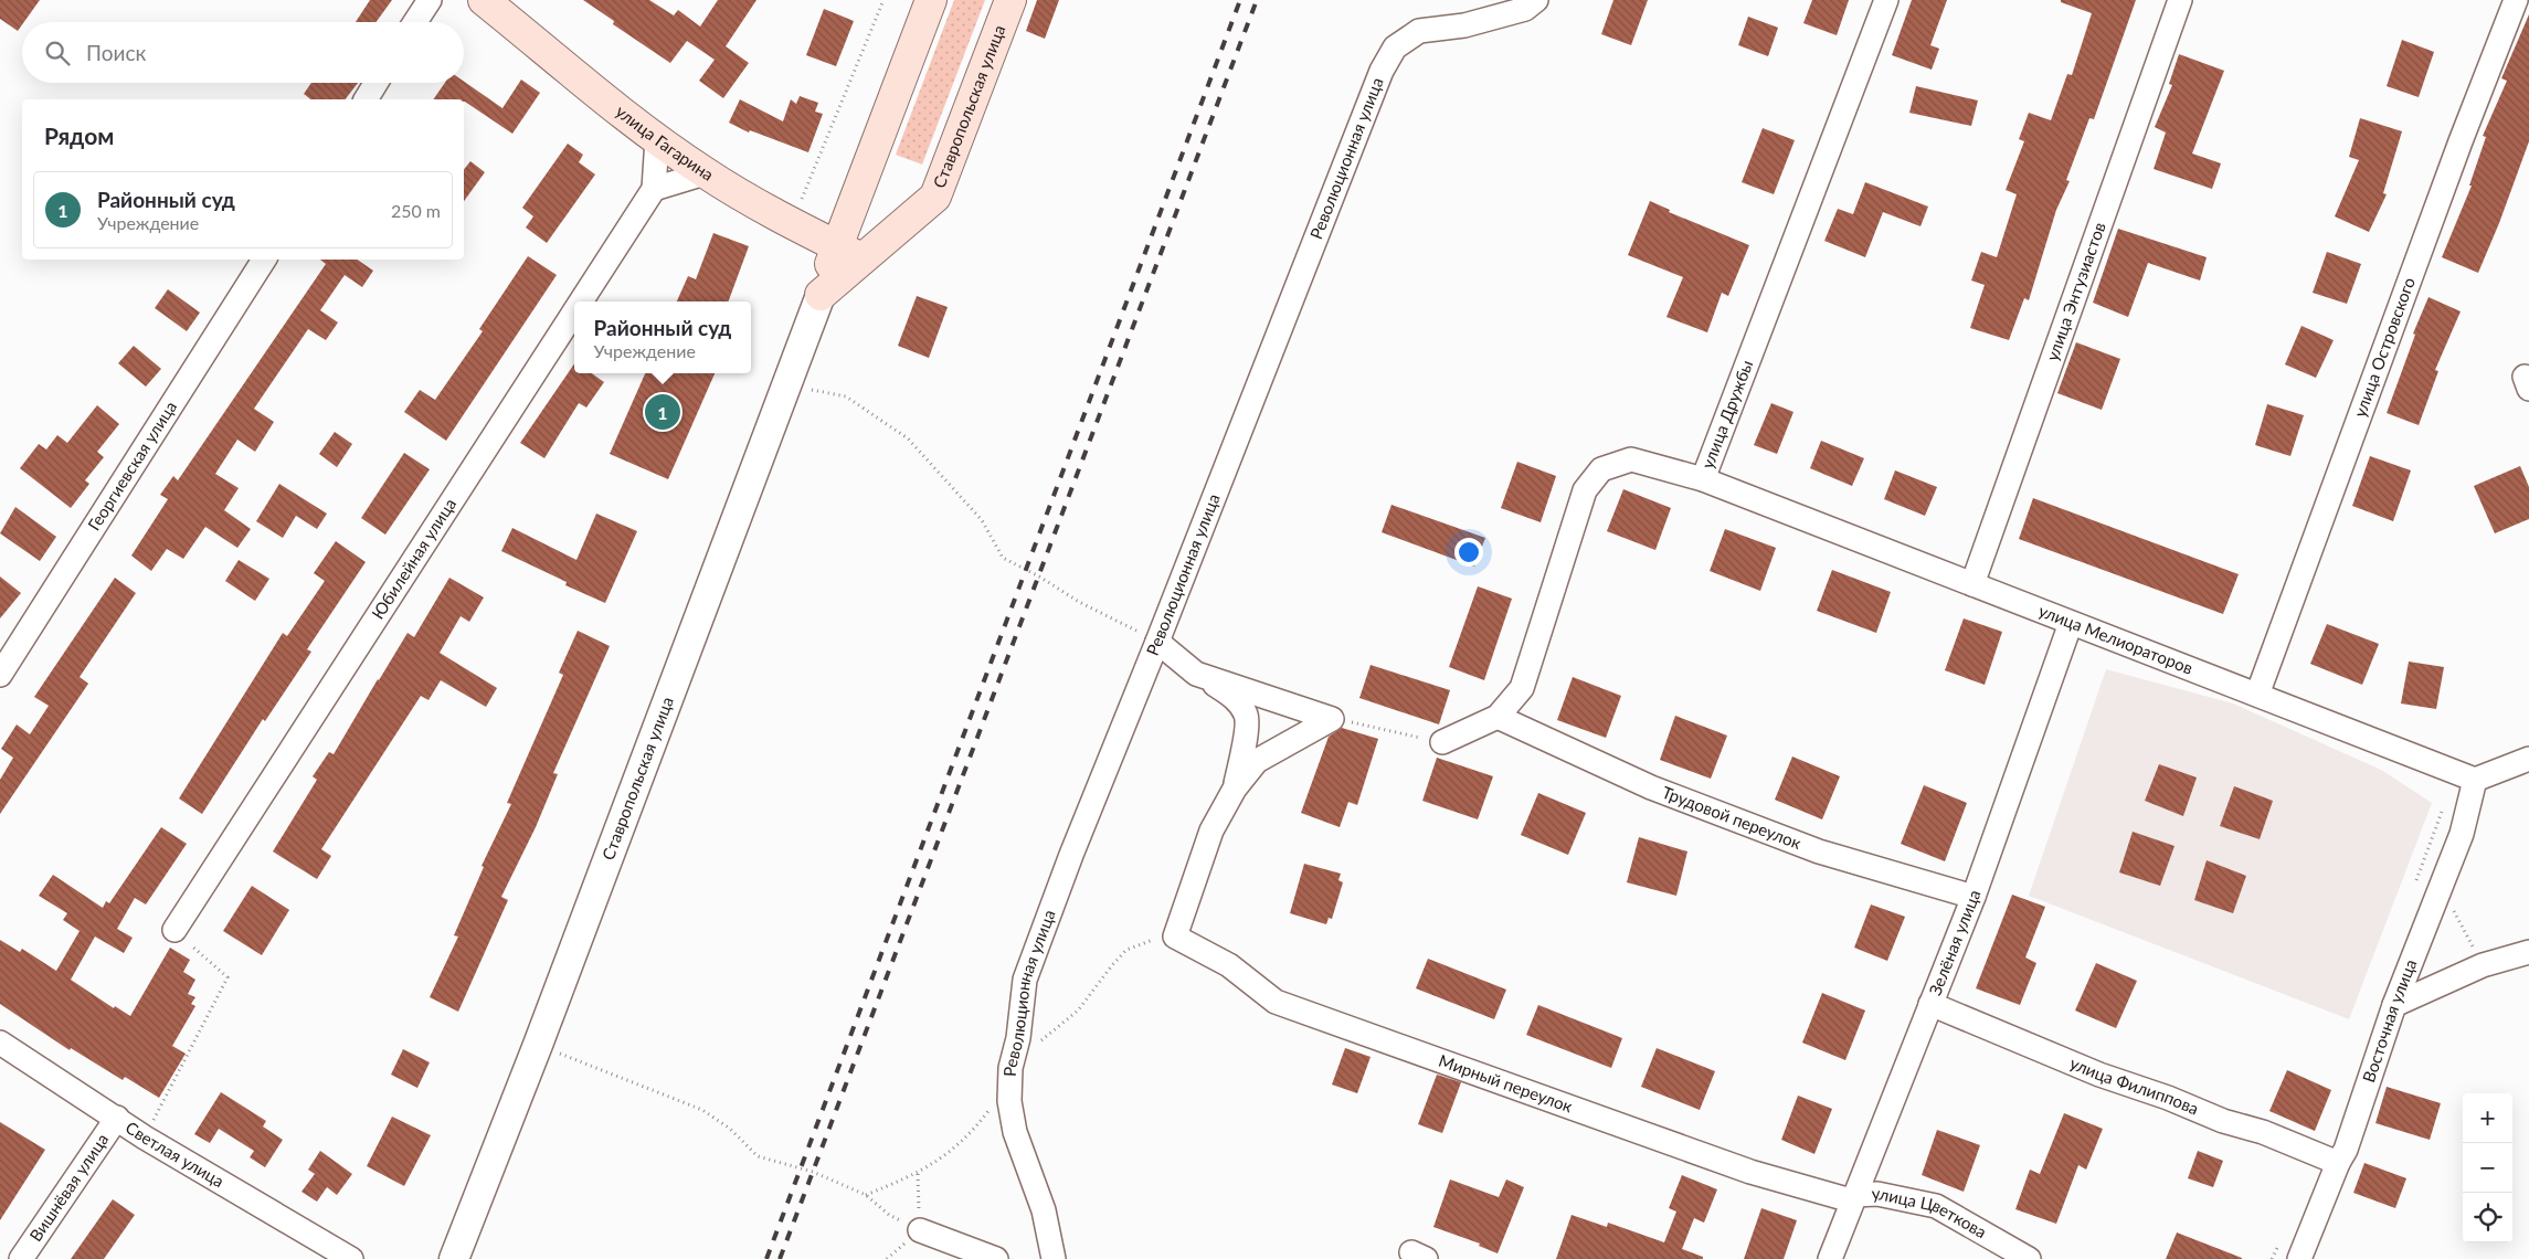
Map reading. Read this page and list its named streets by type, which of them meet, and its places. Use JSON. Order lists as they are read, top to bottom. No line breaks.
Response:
{"streets":{"main road":["Ставропольская улица","улица Гагарина"],"street":["Революционная улица","улица Энтузиастов","улица Островского","улица Дружбы","Георгиевская улица","Юбилейная улица","улица Мелиораторов","Трудовой переулок","Зелёная улица","Восточная улица","Мирный переулок","улица Филиппова","Светлая улица","Вишнёвая улица","улица Цветкова"]},"crossings":[["Ставропольская улица","улица Гагарина"],["улица Гагарина","Юбилейная улица"],["улица Энтузиастов","улица Мелиораторов"],["улица Островского","улица Мелиораторов"],["улица Дружбы","улица Мелиораторов"],["улица Дружбы","Трудовой переулок"],["улица Мелиораторов","Зелёная улица"],["улица Мелиораторов","Восточная улица"],["Трудовой переулок","Зелёная улица"],["Зелёная улица","Мирный переулок"],["Зелёная улица","улица Филиппова"],["Зелёная улица","улица Цветкова"],["Восточная улица","улица Филиппова"],["Мирный переулок","улица Цветкова"],["Светлая улица","Вишнёвая улица"]],"page":{"search":"Поиск","heading":"Рядом","list":[{"mark":"1","name":"Районный суд","note":"Учреждение","value":"250 m"}],"popup":["Районный суд","Учреждение"],"pins":"1","map_buttons":["+","−"]}}
